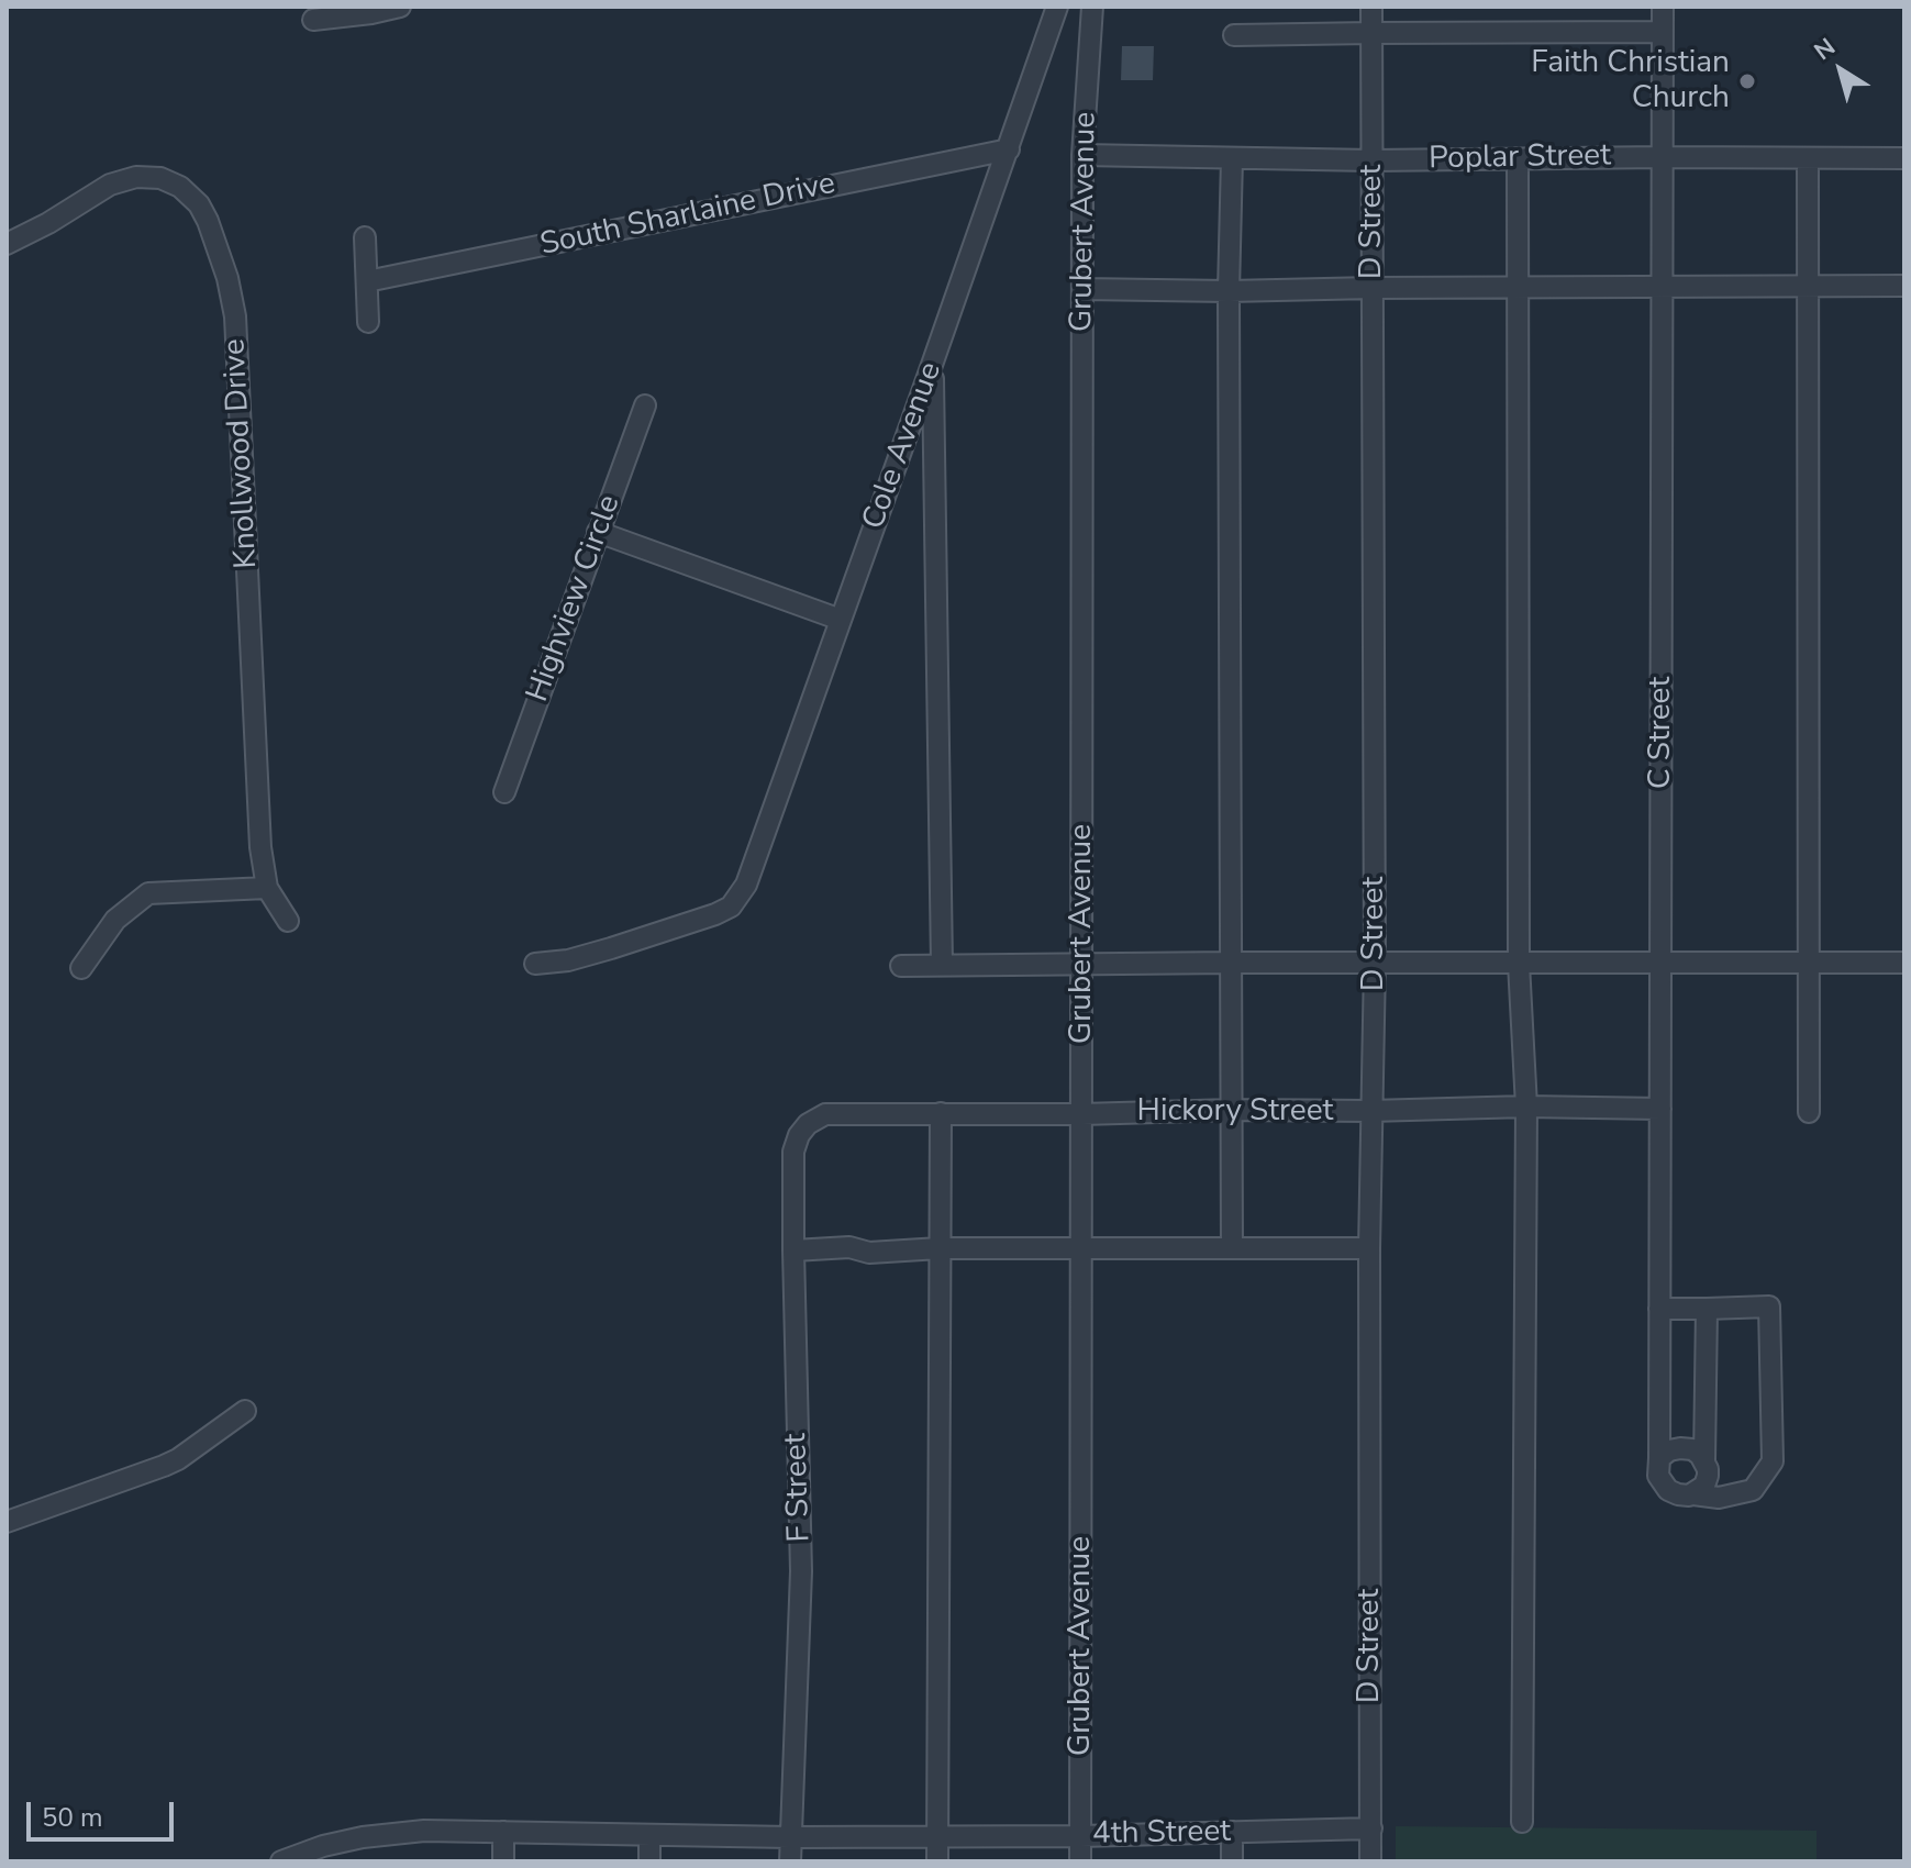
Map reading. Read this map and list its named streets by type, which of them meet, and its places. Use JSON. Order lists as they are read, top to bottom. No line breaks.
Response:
{"streets":{"street":["Poplar Street","South Sharlaine Drive","Grubert Avenue","D Street","Cole Avenue","Knollwood Drive","Highview Circle","C Street","Hickory Street","F Street","4th Street"]},"crossings":[["Poplar Street","Grubert Avenue"],["Poplar Street","D Street"],["Poplar Street","C Street"],["South Sharlaine Drive","Cole Avenue"],["Grubert Avenue","Hickory Street"],["Grubert Avenue","4th Street"],["D Street","Hickory Street"],["D Street","4th Street"],["C Street","Hickory Street"],["Hickory Street","F Street"],["F Street","4th Street"]],"places":["Faith Christian Church"],"scale_bar":"50 m","north":"top left"}
